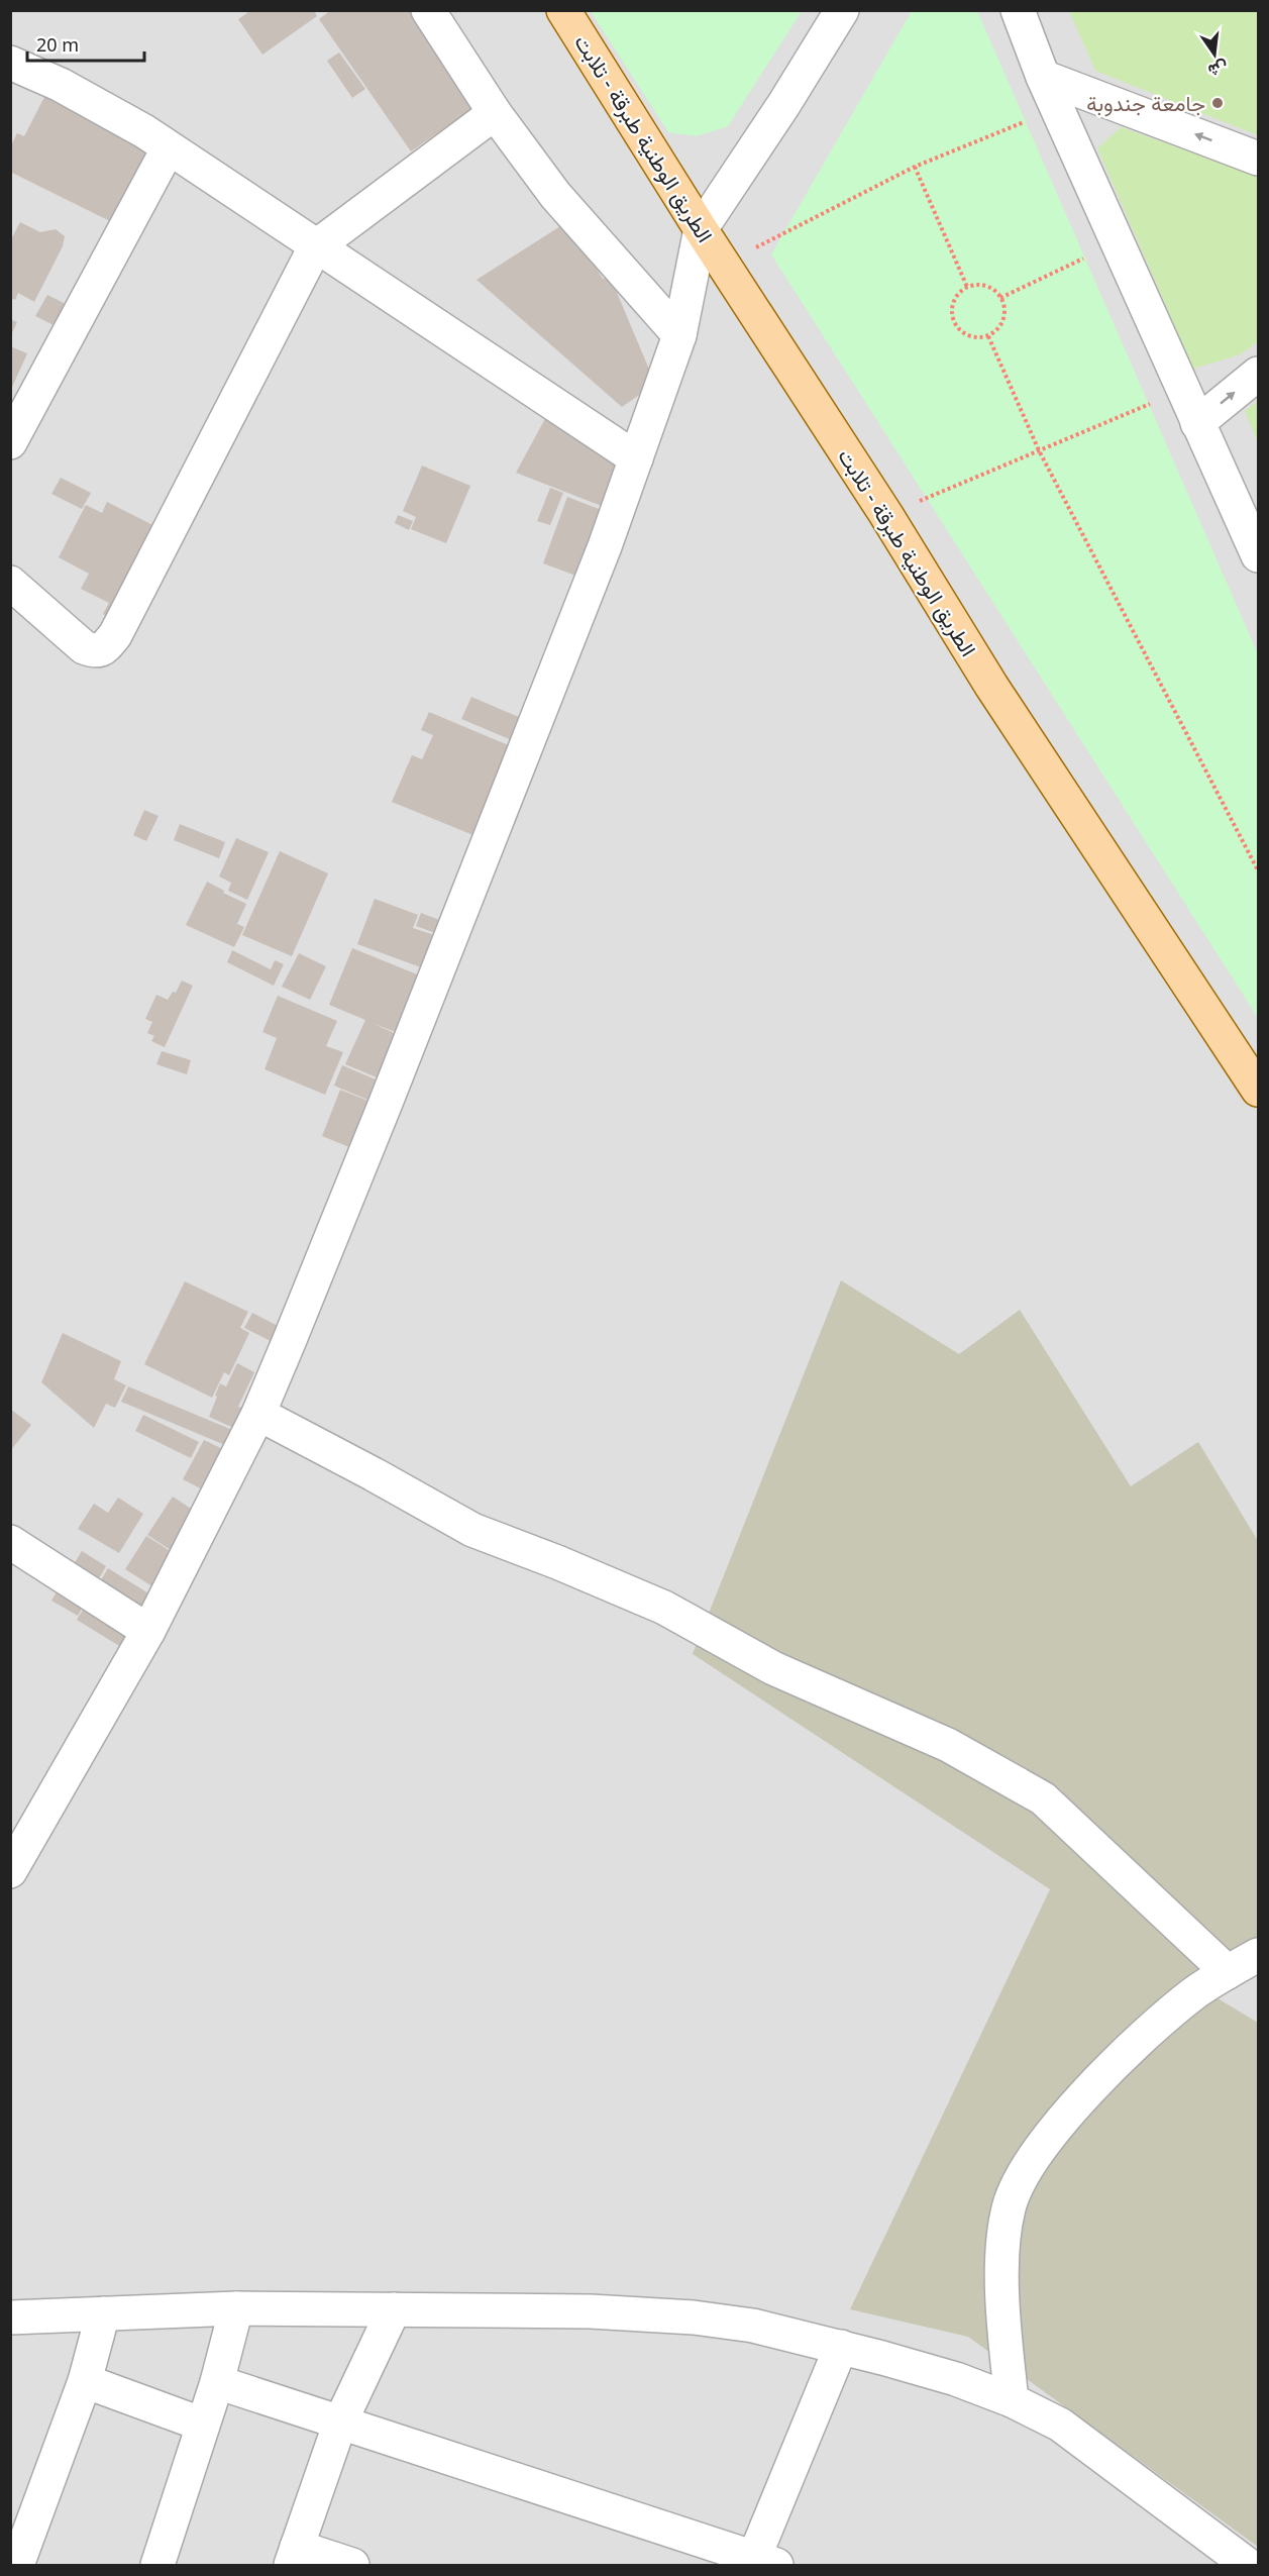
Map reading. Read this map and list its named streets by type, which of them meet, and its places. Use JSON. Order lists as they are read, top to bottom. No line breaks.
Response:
{"streets":{"main road":["الطريق الوطنية طبرقة - تلابت"]},"places":["جامعة جندوبة"],"scale_bar":"20 m","north":"bottom"}
